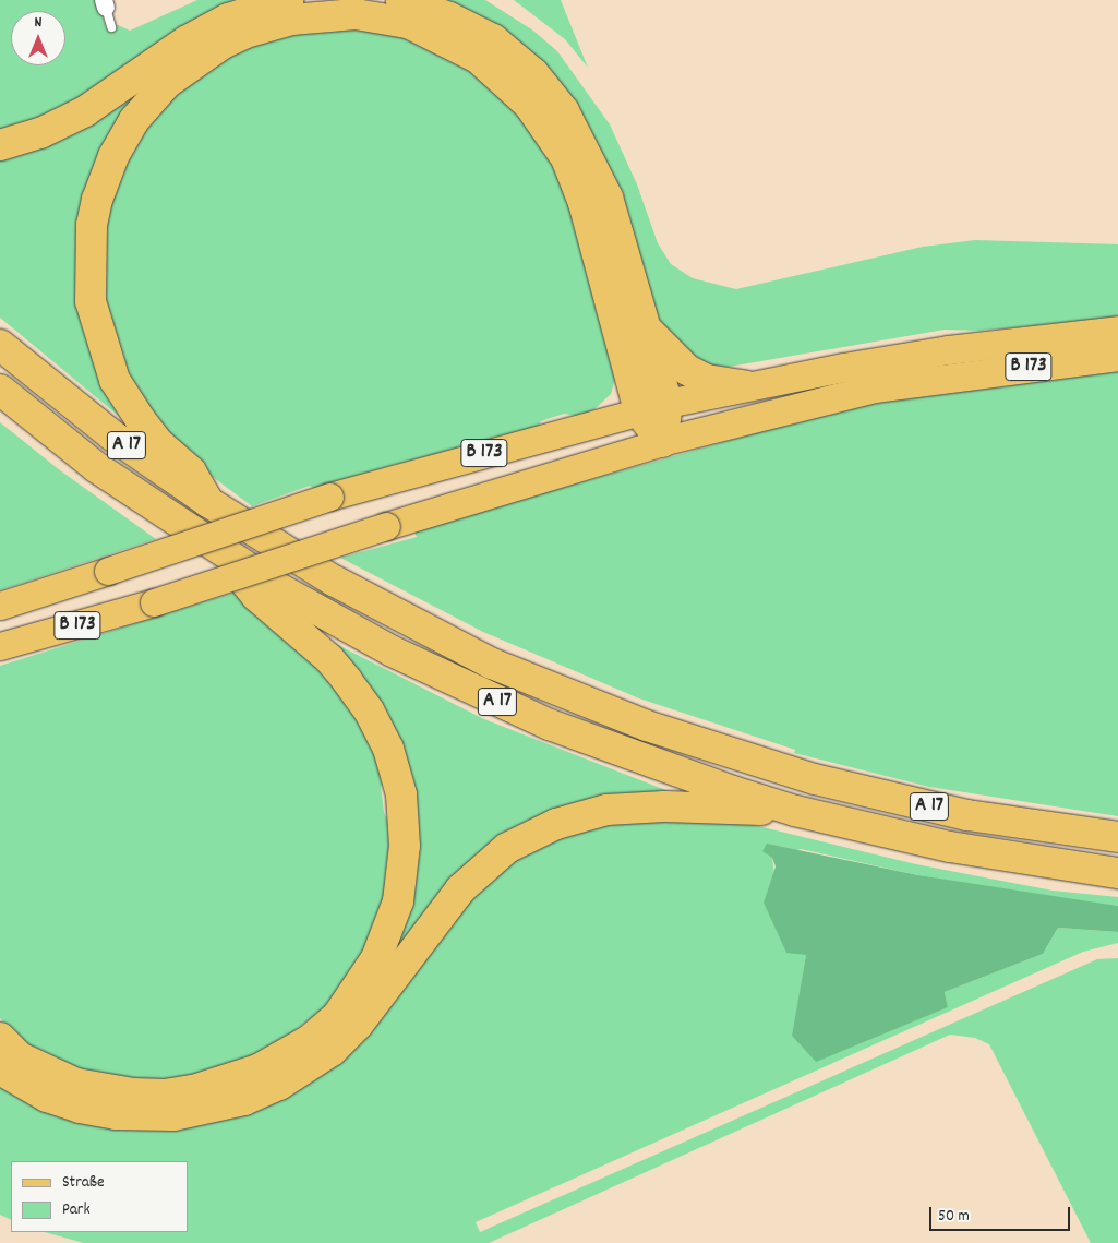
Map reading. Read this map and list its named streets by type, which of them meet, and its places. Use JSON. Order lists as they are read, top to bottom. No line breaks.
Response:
{"streets":{"highway":["B 173","A 17"]},"legend":["Straße","Park"],"scale_bar":"50 m","north":"top"}
